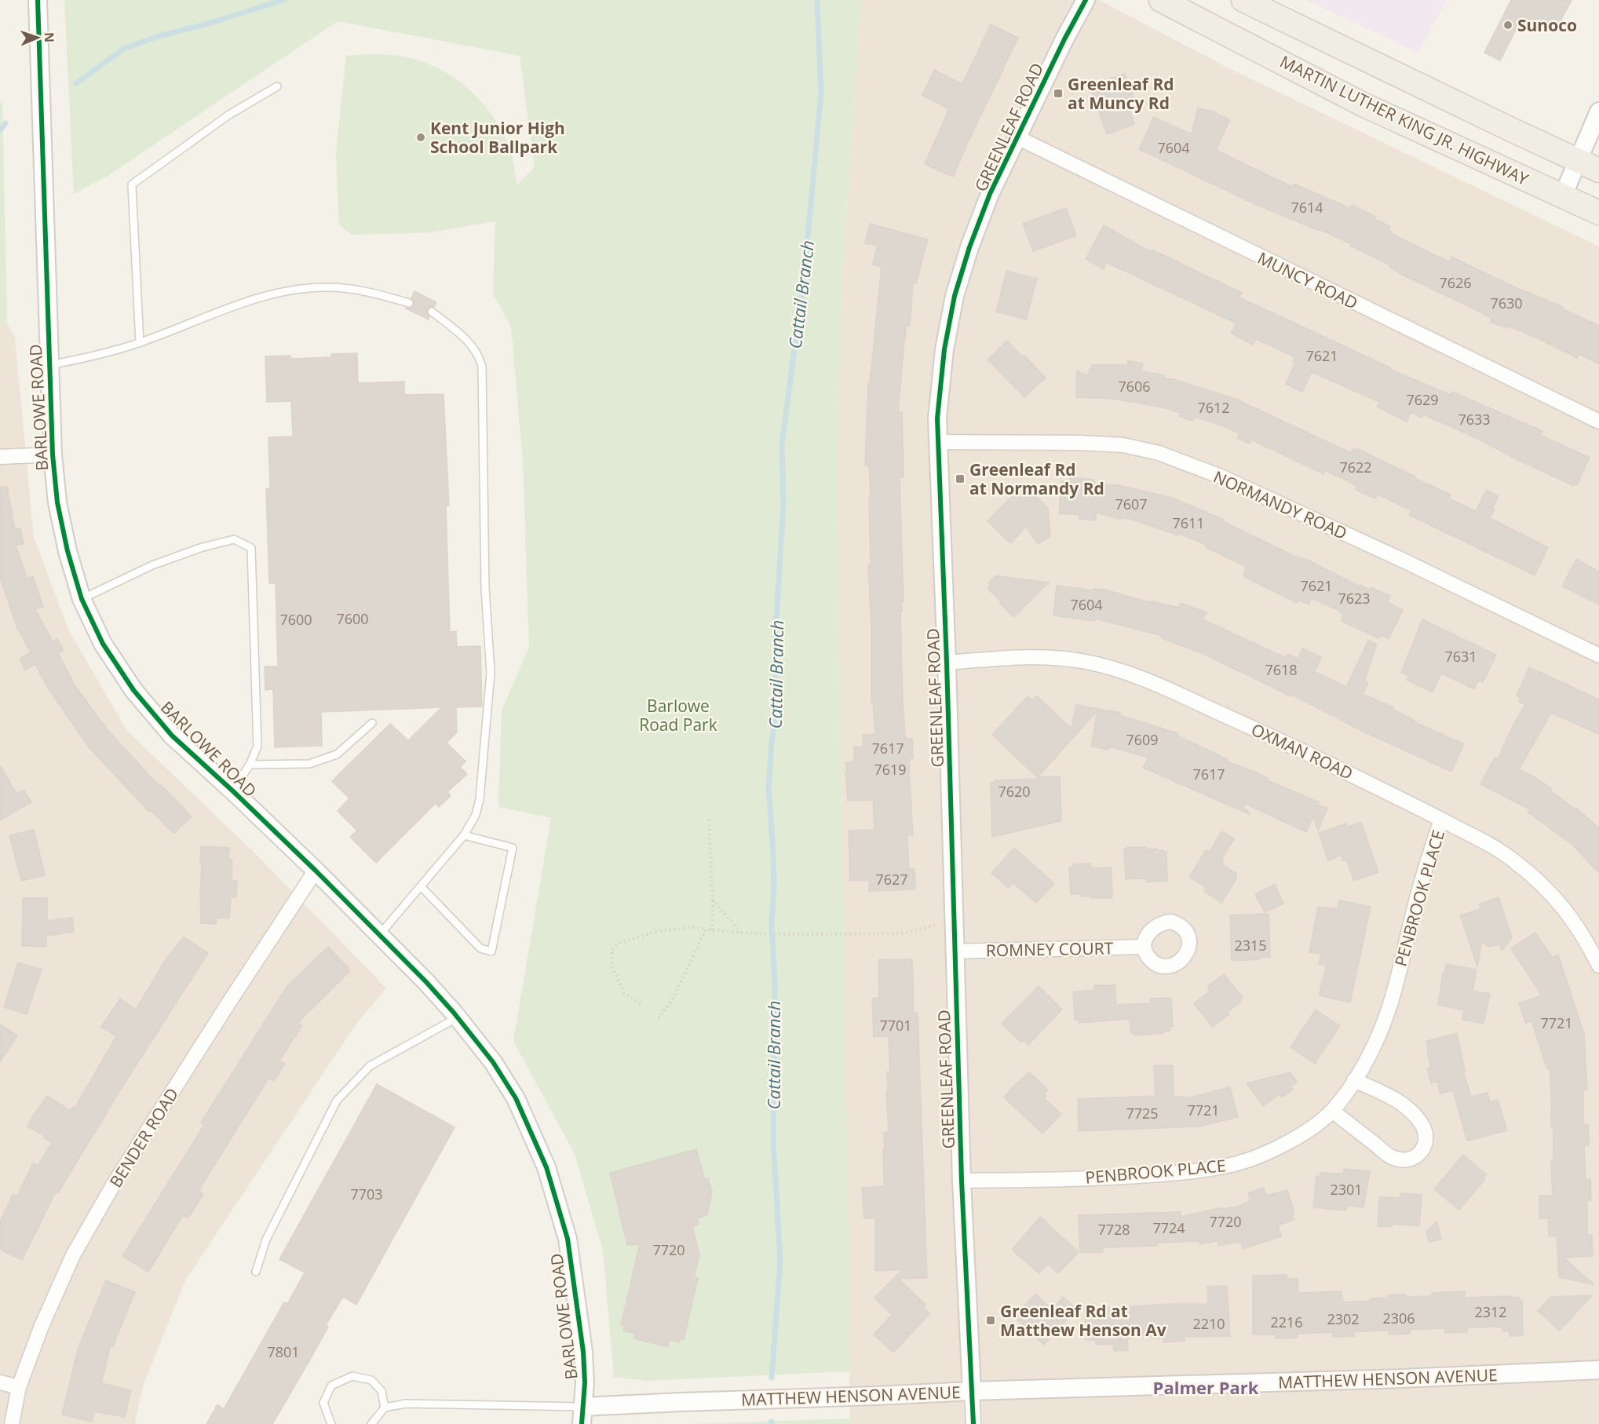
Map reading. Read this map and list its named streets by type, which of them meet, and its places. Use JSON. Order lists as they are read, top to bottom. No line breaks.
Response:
{"streets":{"main road":["MARTIN LUTHER KING JR. HIGHWAY"],"street":["GREENLEAF ROAD","MUNCY ROAD","BARLOWE ROAD","NORMANDY ROAD","OXMAN ROAD","PENBROOK PLACE","ROMNEY COURT","BENDER ROAD","MATTHEW HENSON AVENUE"]},"crossings":[["GREENLEAF ROAD","MUNCY ROAD"],["GREENLEAF ROAD","NORMANDY ROAD"],["GREENLEAF ROAD","OXMAN ROAD"],["GREENLEAF ROAD","PENBROOK PLACE"],["GREENLEAF ROAD","ROMNEY COURT"],["GREENLEAF ROAD","MATTHEW HENSON AVENUE"],["BARLOWE ROAD","BENDER ROAD"],["BARLOWE ROAD","MATTHEW HENSON AVENUE"],["OXMAN ROAD","PENBROOK PLACE"]],"districts":["Palmer Park"],"water":["Cattail Branch"],"parks":["Barlowe Road Park"],"places":{"other":["Sunoco","Kent Junior High School Ballpark"],"transit":["Greenleaf Rd at Muncy Rd","Greenleaf Rd at Normandy Rd","Greenleaf Rd at Matthew Henson Av"]},"house_numbers":["7604","7614","7626","7630","7621","7606","7629","7612","7633","7622","7607","7611","7621","7623","7604","7600","7600","7631","7618","7609","7617","7619","7617","7620","7627","2315","7721","7701","7721","7725","2301","7703","7720","7724","7728","7720","2312","2306","2302","2216","2210","7801"],"north":"right"}
